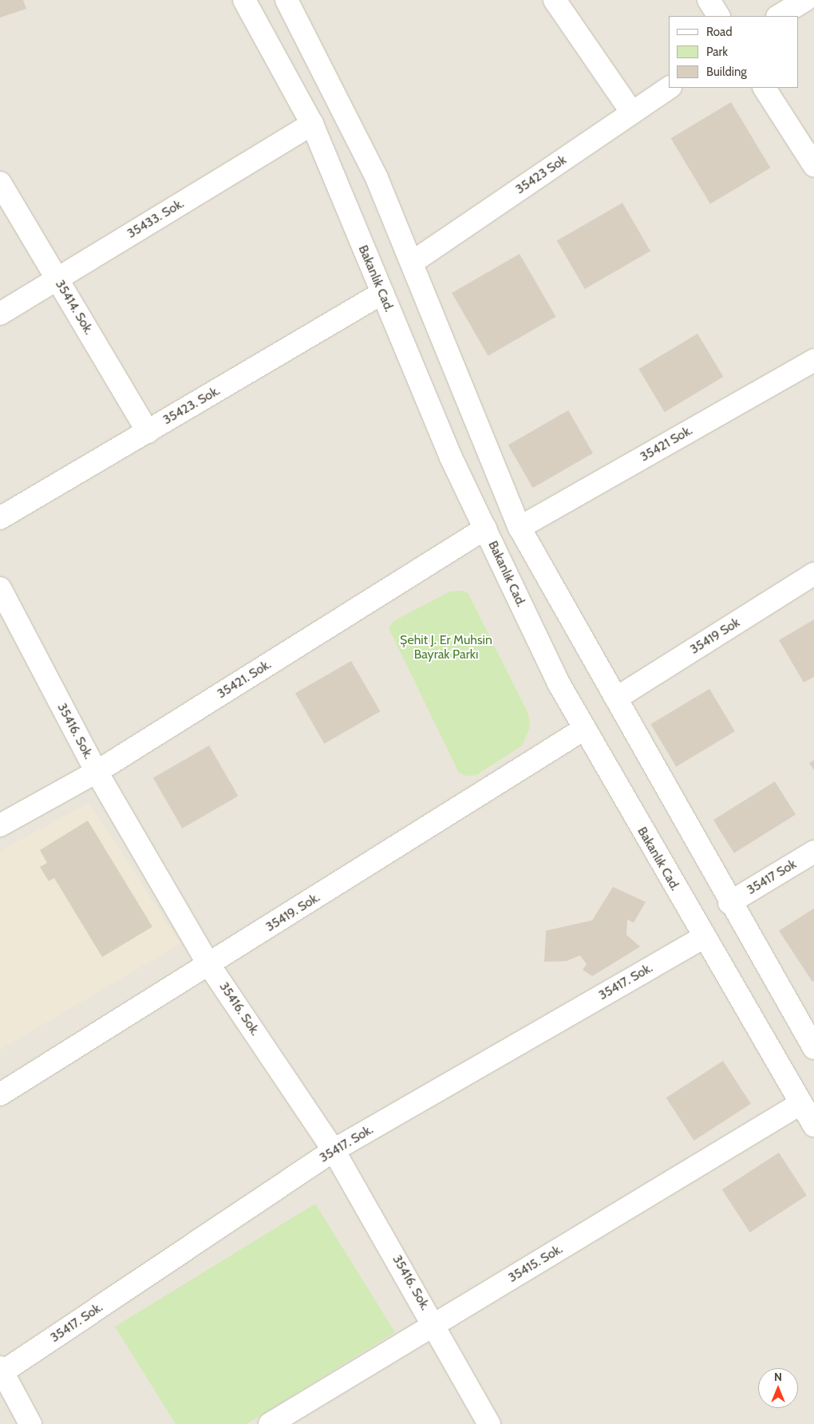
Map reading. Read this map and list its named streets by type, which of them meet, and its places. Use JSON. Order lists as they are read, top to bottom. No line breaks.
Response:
{"streets":{"street":["35423 Sok","35433. Sok.","Bakanlık Cad.","35414. Sok.","35423. Sok.","35421 Sok.","35419 Sok","35421. Sok.","35416. Sok.","35417 Sok","35419. Sok.","35417. Sok.","35415. Sok."]},"crossings":[["35433. Sok.","Bakanlık Cad."],["35433. Sok.","35414. Sok."],["Bakanlık Cad.","35423. Sok."],["Bakanlık Cad.","35421. Sok."],["Bakanlık Cad.","35419. Sok."],["Bakanlık Cad.","35417. Sok."],["Bakanlık Cad.","35415. Sok."],["35414. Sok.","35423. Sok."],["35421. Sok.","35416. Sok."],["35416. Sok.","35419. Sok."],["35416. Sok.","35417. Sok."],["35416. Sok.","35415. Sok."]],"parks":["Şehit J. Er Muhsin Bayrak Parkı"],"legend":["Road","Park","Building"],"north":"top"}
